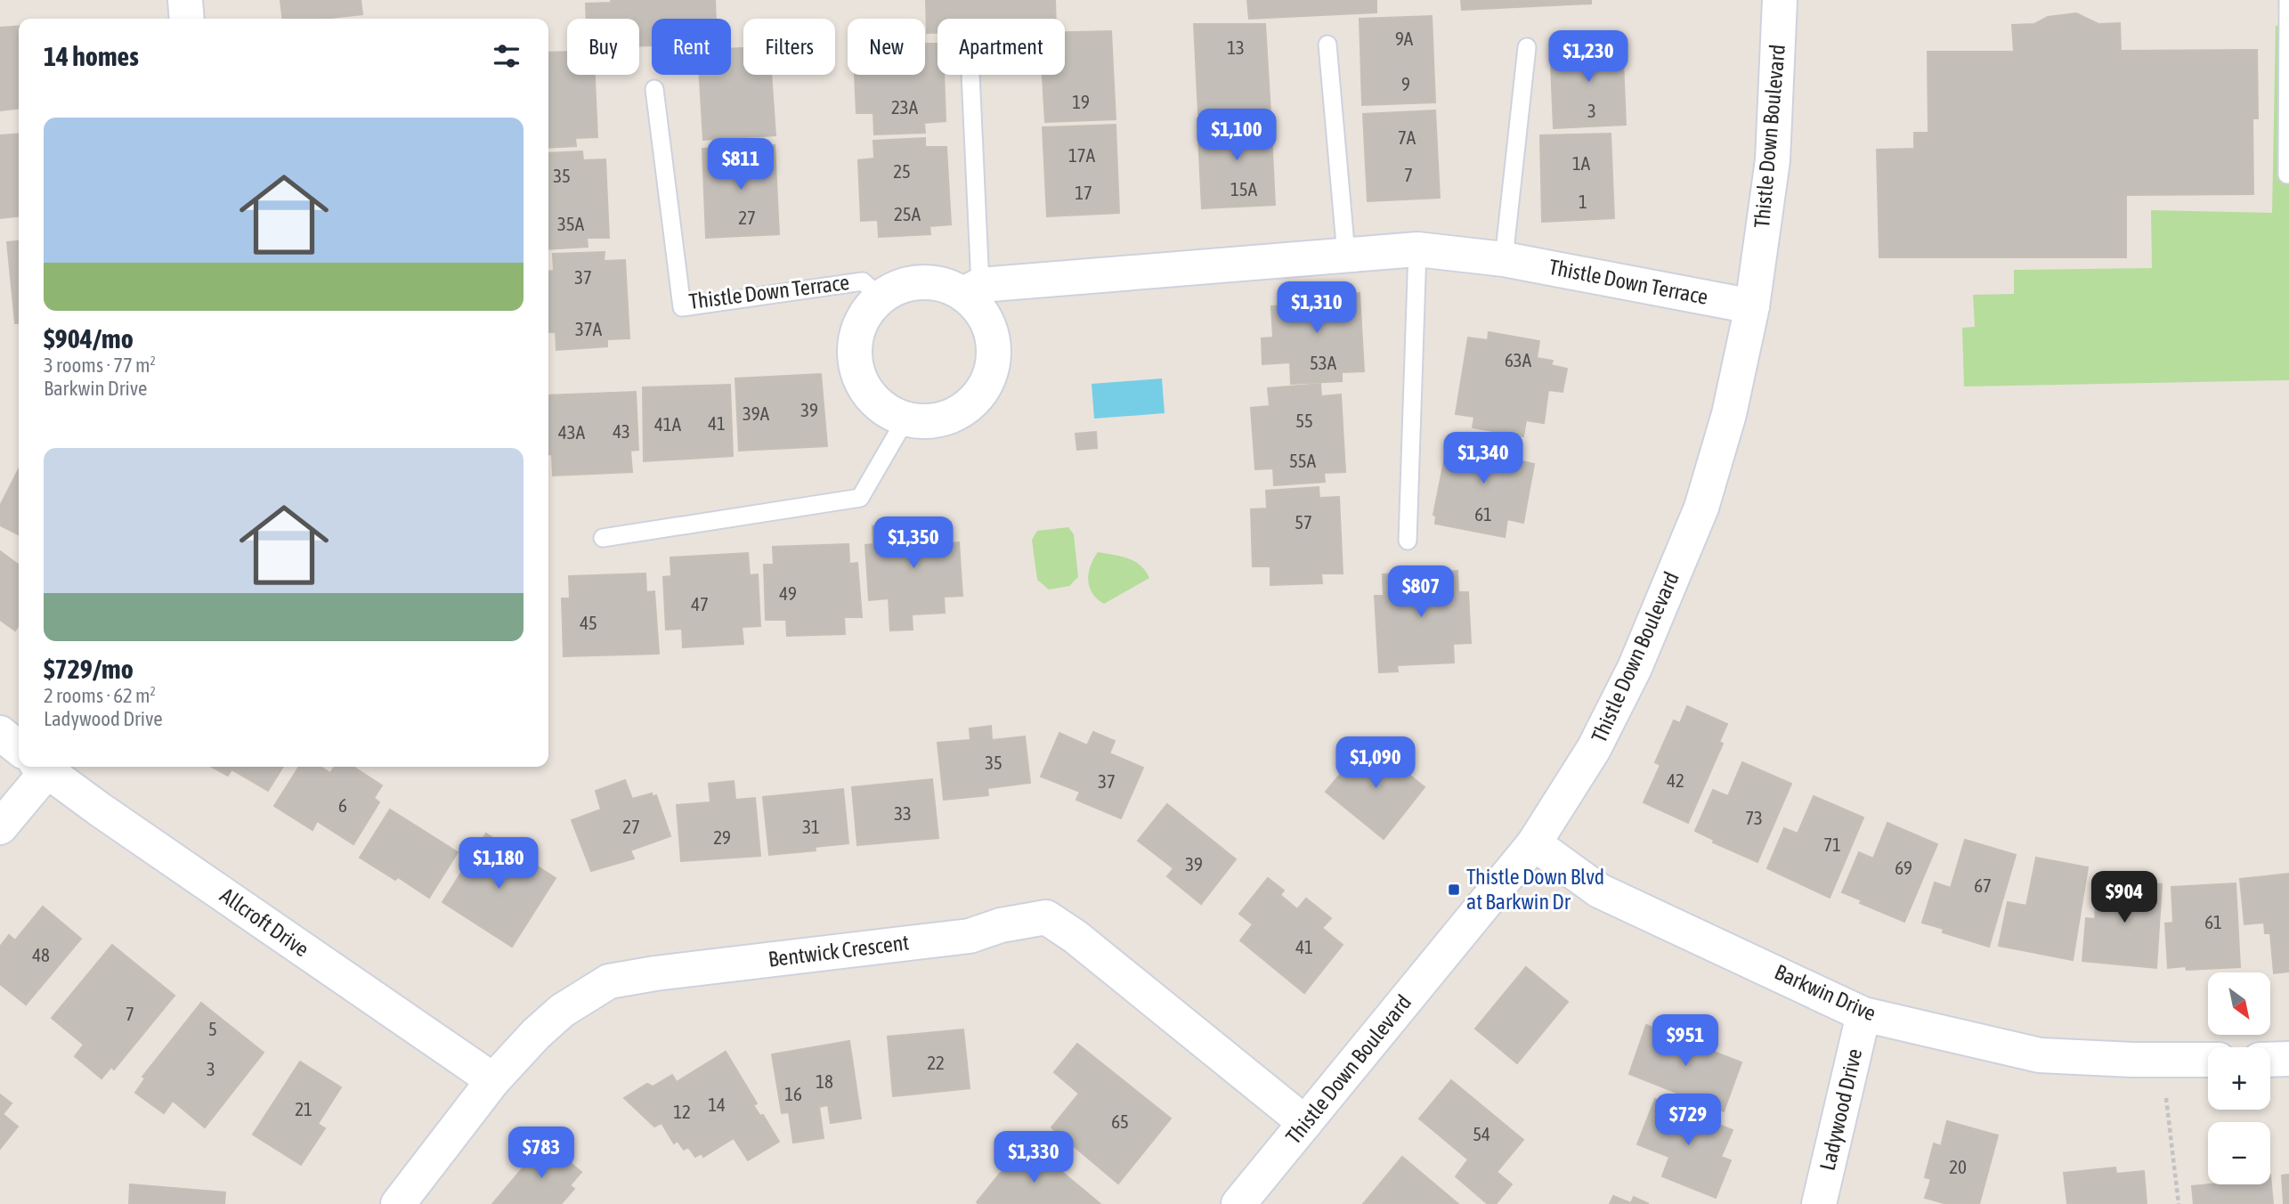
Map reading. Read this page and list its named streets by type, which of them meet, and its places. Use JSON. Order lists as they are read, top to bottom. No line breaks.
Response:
{"streets":{"street":["Thistle Down Boulevard","Thistle Down Terrace","Allcroft Drive","Bentwick Crescent","Barkwin Drive","Ladywood Drive"]},"crossings":[["Thistle Down Boulevard","Thistle Down Terrace"],["Thistle Down Boulevard","Bentwick Crescent"],["Thistle Down Boulevard","Barkwin Drive"],["Allcroft Drive","Bentwick Crescent"],["Barkwin Drive","Ladywood Drive"]],"places":{"transit":["Thistle Down Blvd at Barkwin Dr"]},"house_numbers":["9A","13","9","19","23A","3","7A","17A","1A","25","7","35","15A","17","1","25A","27","35A","37","37A","63A","53A","39","39A","55","41","41A","43","43A","55A","61","57","49","47","45","35","42","37","6","33","73","27","31","29","71","39","69","67","61","41","48","7","5","22","3","18","16","14","21","12","65","54","20"],"north":"bottom right","page":{"chip":["Buy","Rent","Filters","New","Apartment"],"heading":"14 homes","price":["$1,230","$1,100","$811","$1,310","$1,340","$1,350","$807","$1,090","$1,180","$904","$951","$729","$783","$1,330"],"list":[{"name":"$904/mo","note":"3 rooms · 77 m² · Barkwin Drive"},{"name":"$729/mo","note":"2 rooms · 62 m² · Ladywood Drive"}],"map_buttons":["+","−"]}}
